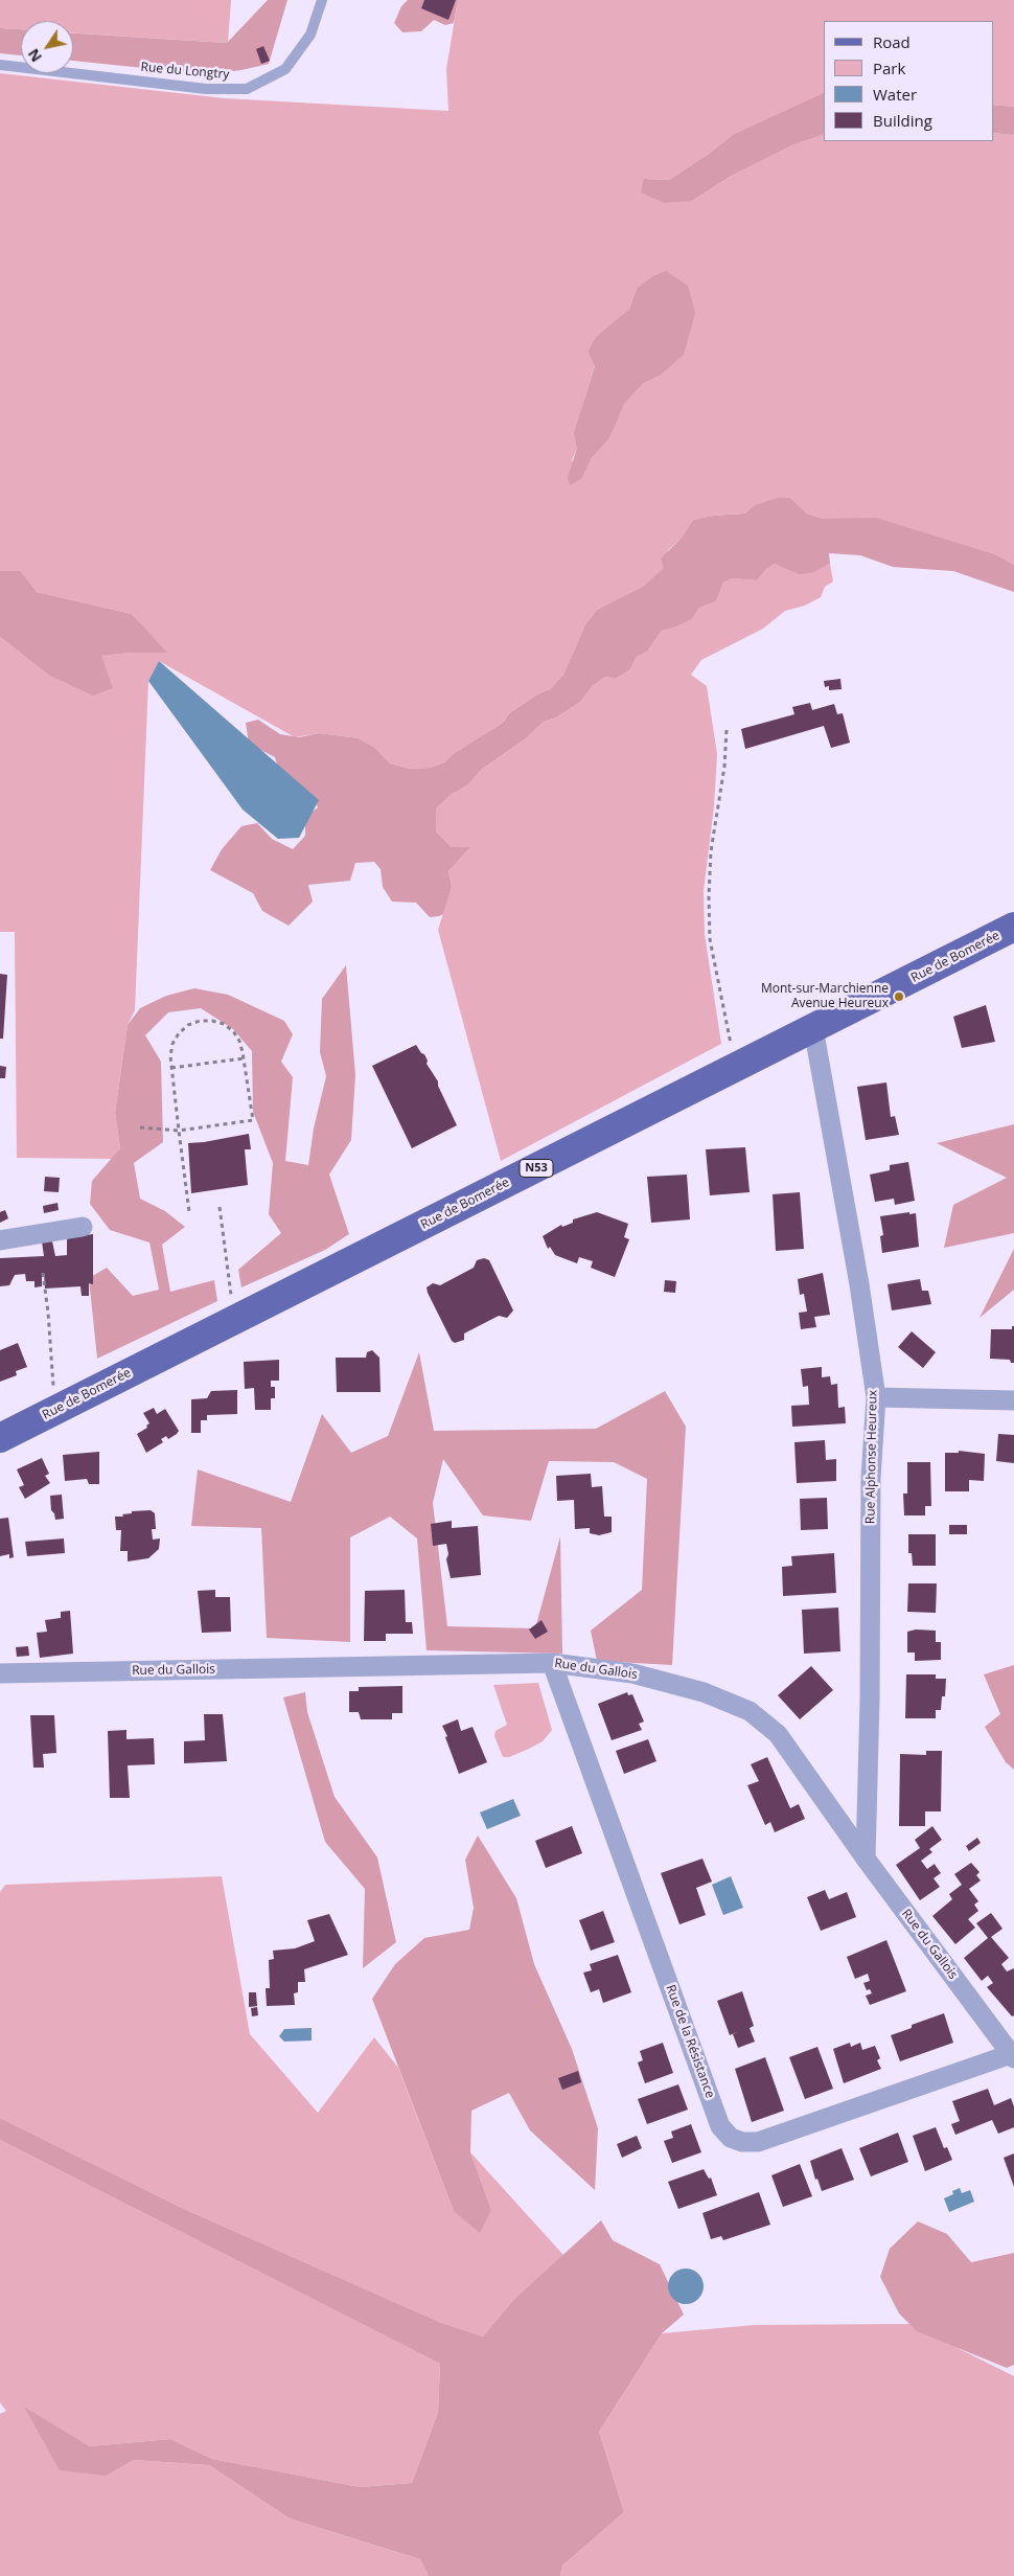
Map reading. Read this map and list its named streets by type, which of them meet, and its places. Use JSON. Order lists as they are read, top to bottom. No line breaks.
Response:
{"streets":{"main road":["Rue de Bomerée","N53"],"street":["Rue Alphonse Heureux","Rue du Gallois","Rue de la Résistance"],"lane":["Rue du Longtry"]},"crossings":[["Rue de Bomerée","Rue Alphonse Heureux"],["Rue Alphonse Heureux","Rue du Gallois"],["Rue du Gallois","Rue de la Résistance"]],"places":["Mont-sur-Marchienne Avenue Heureux"],"legend":["Road","Park","Water","Building"],"north":"bottom left"}
